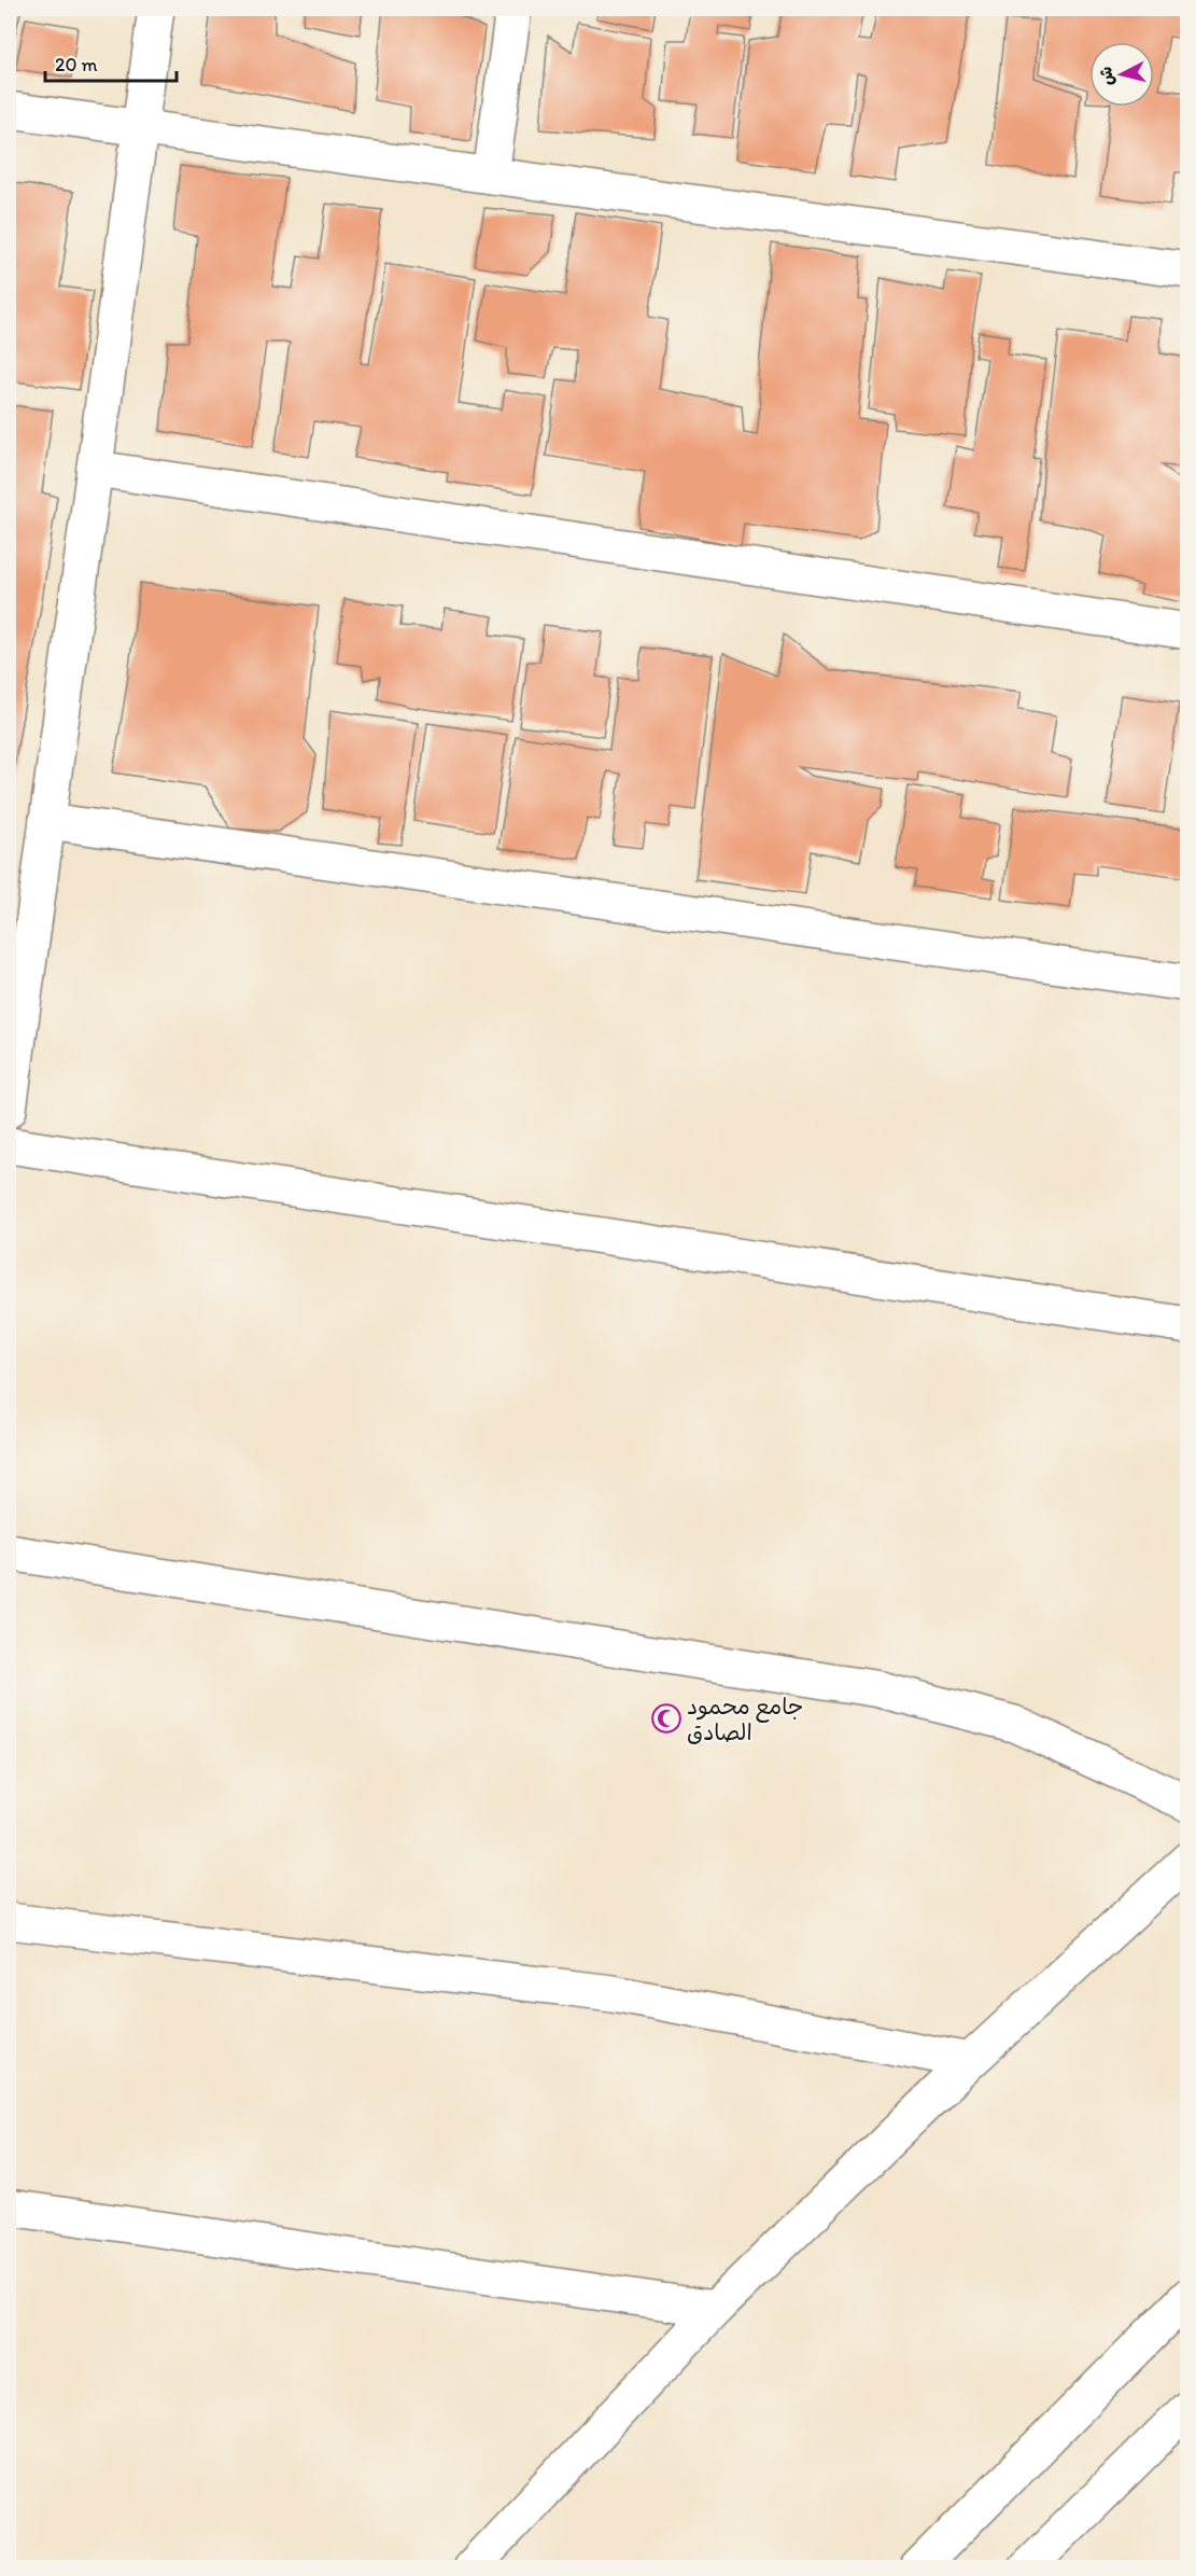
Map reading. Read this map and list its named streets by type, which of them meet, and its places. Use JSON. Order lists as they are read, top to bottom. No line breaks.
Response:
{"places":{"mosque":["جامع محمود الصادق"]},"scale_bar":"20 m","north":"left"}
